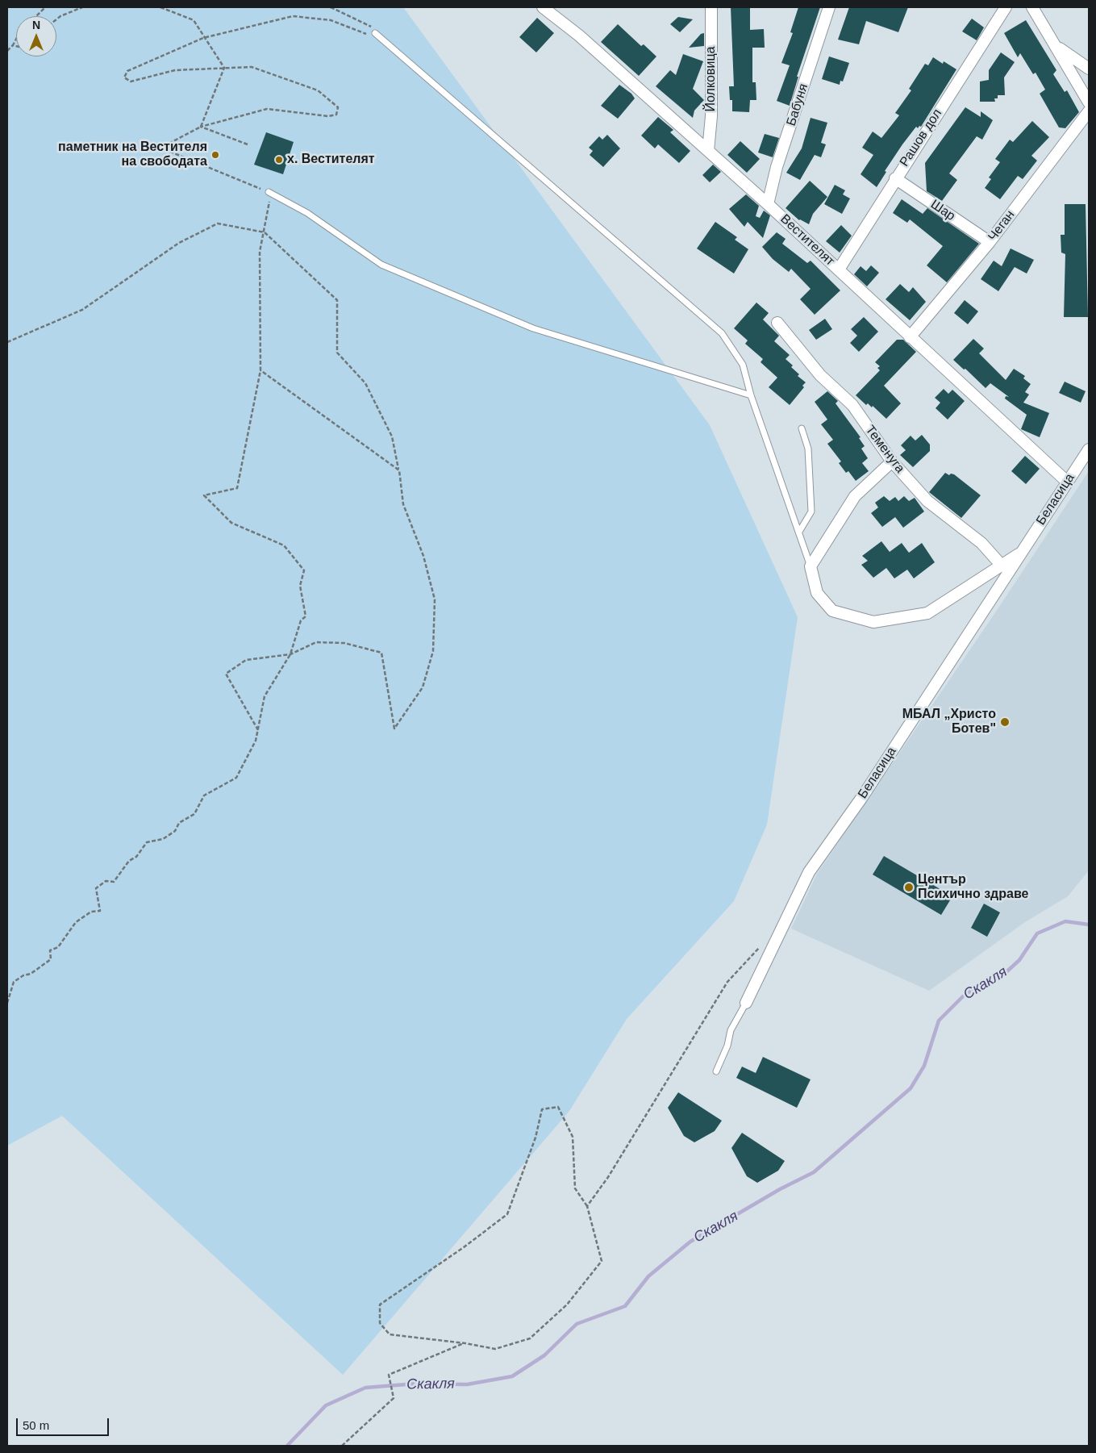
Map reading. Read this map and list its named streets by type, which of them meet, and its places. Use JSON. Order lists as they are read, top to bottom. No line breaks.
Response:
{"streets":{"street":["Йолковица","Бабуня","Рашов дол","Шар","Чеган","Вестителят","Теменуга","Беласица"]},"crossings":[["Йолковица","Вестителят"],["Бабуня","Вестителят"],["Рашов дол","Шар"],["Рашов дол","Вестителят"],["Шар","Чеган"],["Чеган","Вестителят"],["Вестителят","Беласица"]],"water":["Скакля"],"places":["паметник на Вестителя на свободата","х. Вестителят","МБАЛ „Христо Ботев\"","Център Психично здраве"],"scale_bar":"50 m","north":"top"}
